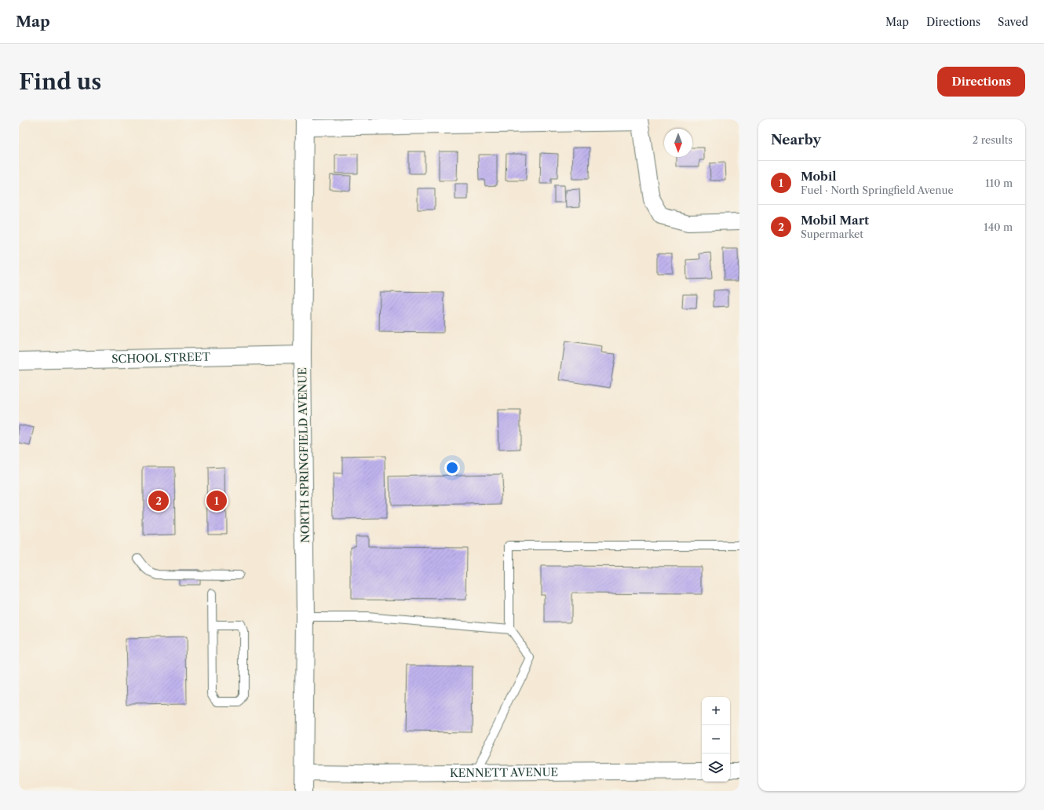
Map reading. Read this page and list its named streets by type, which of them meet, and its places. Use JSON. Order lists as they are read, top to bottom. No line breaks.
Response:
{"streets":{"main road":["SCHOOL STREET","NORTH SPRINGFIELD AVENUE"],"street":["KENNETT AVENUE"]},"crossings":[["SCHOOL STREET","NORTH SPRINGFIELD AVENUE"],["NORTH SPRINGFIELD AVENUE","KENNETT AVENUE"]],"north":"bottom","page":{"header":"Map","nav":["Map","Directions","Saved"],"buttons":"Directions","title":"Find us","heading":["Nearby","2 results"],"list":[{"mark":"1","name":"Mobil","note":"Fuel · North Springfield Avenue","value":"110 m"},{"mark":"2","name":"Mobil Mart","note":"Supermarket","value":"140 m"}],"pins":["1","2"],"map_buttons":["+","−"]}}
